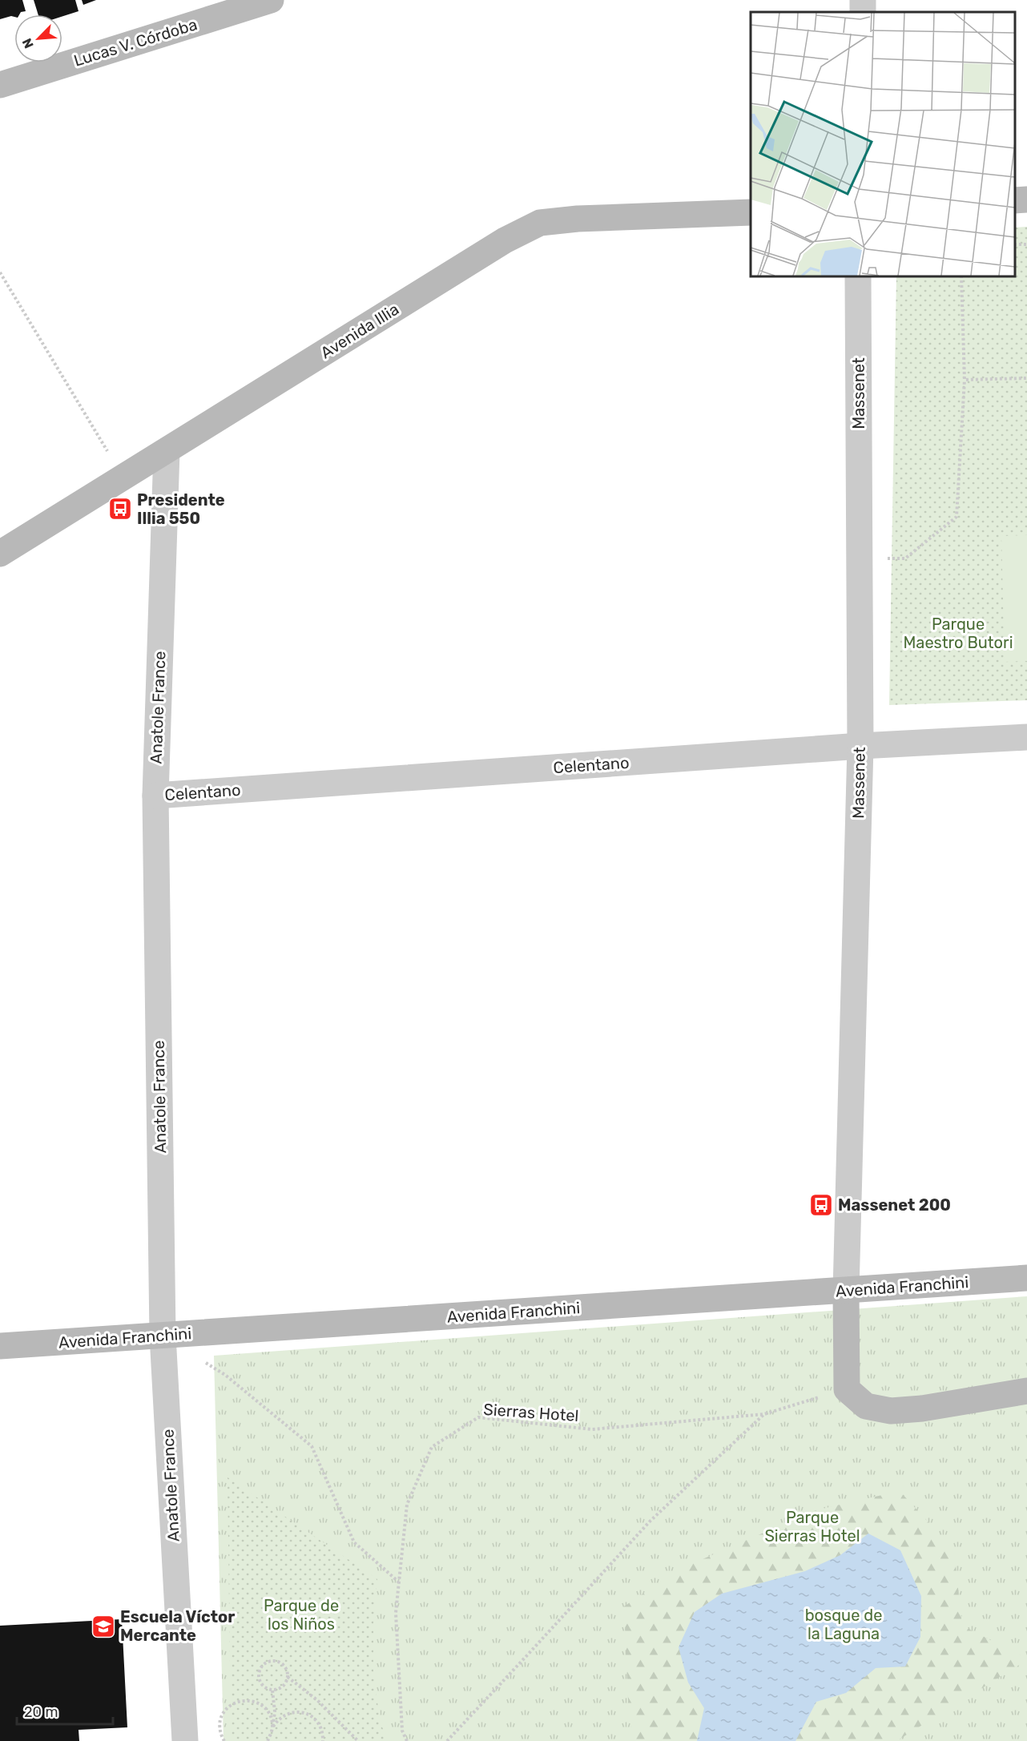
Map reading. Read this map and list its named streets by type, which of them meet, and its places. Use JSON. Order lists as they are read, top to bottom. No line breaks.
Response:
{"streets":{"street":["Lucas V. Córdoba","Avenida Illia","Massenet","Anatole France","Celentano","Avenida Franchini"],"path":["Sierras Hotel"]},"crossings":[["Avenida Illia","Anatole France"],["Massenet","Celentano"],["Massenet","Avenida Franchini"],["Anatole France","Celentano"],["Anatole France","Avenida Franchini"]],"parks":["Parque Maestro Butori","Parque Sierras Hotel","Parque de los Niños","bosque de la Laguna"],"places":{"bus stop":["Presidente Illia 550","Massenet 200"],"school or university":["Escuela Víctor Mercante"]},"scale_bar":"20 m","north":"bottom left"}
